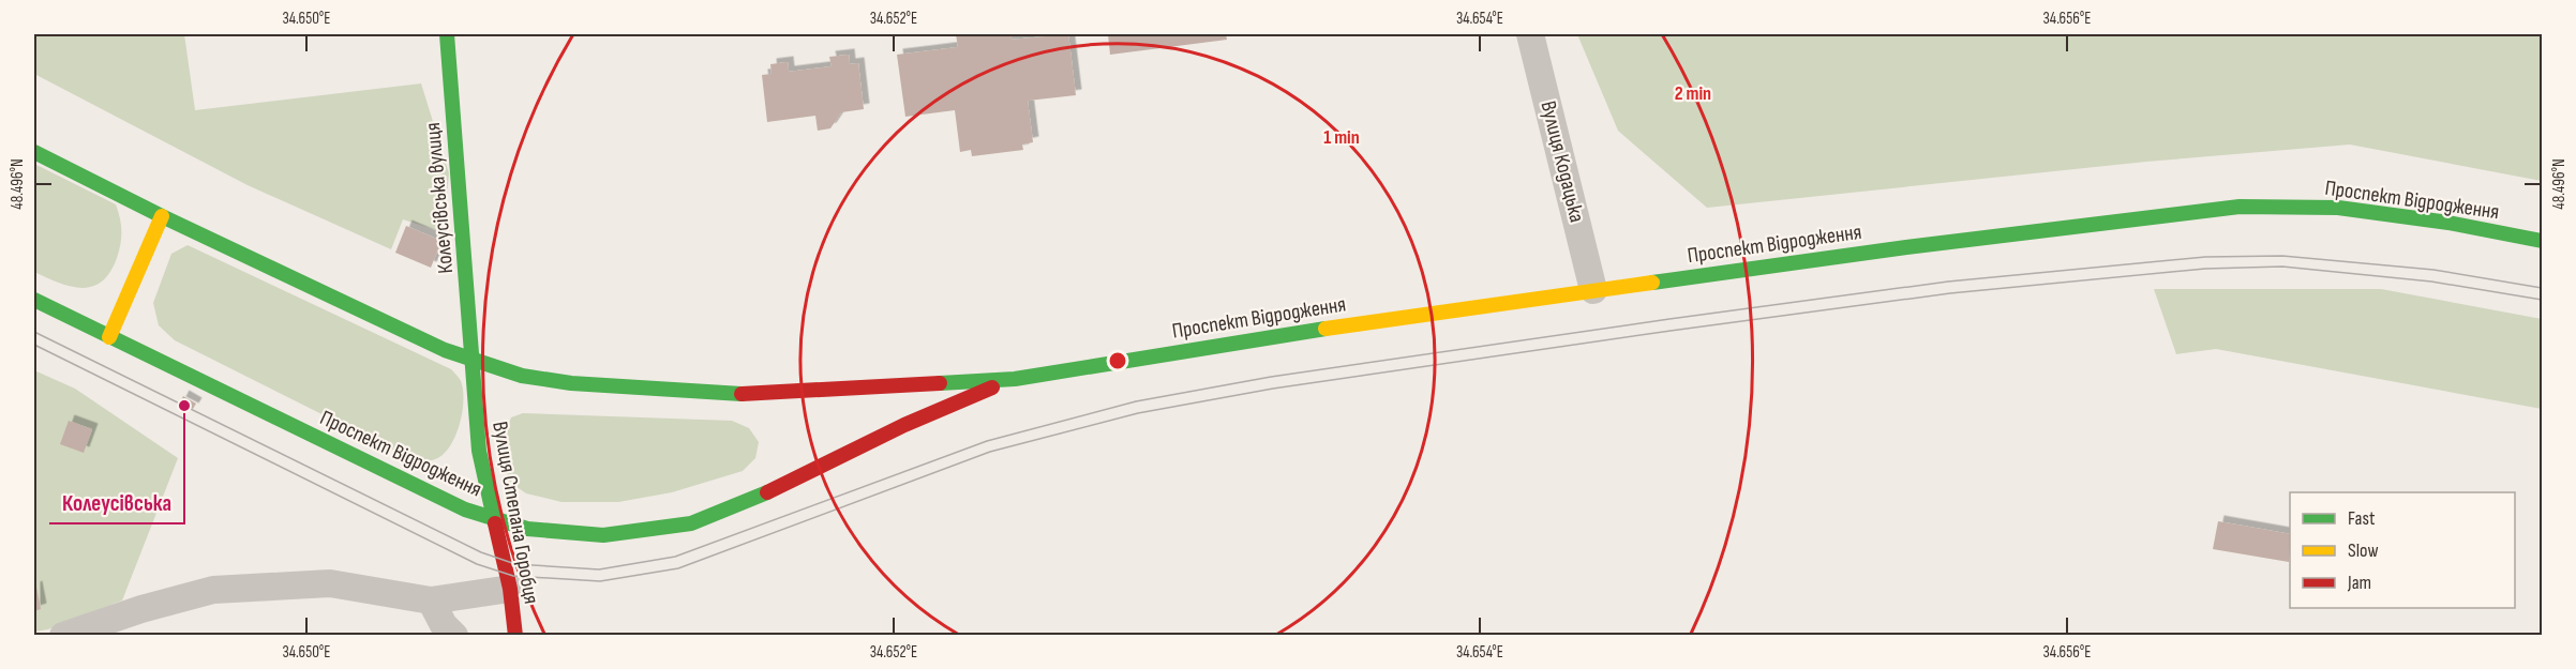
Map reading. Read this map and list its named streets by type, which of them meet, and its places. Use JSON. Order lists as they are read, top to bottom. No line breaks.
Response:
{"streets":{"street":["Вулиця Кодацька","Колеусівська вулиця","Проспект Відродження","Вулиця Степана Горобця"]},"crossings":[["Вулиця Кодацька","Проспект Відродження"],["Колеусівська вулиця","Проспект Відродження"],["Колеусівська вулиця","Вулиця Степана Горобця"],["Проспект Відродження","Вулиця Степана Горобця"]],"places":["Колеусівська"],"legend":["Fast","Slow","Jam"],"coordinates":["34.650°E","34.652°E","34.654°E","34.656°E","48.496°N"],"rings":["2 min","1 min"]}
